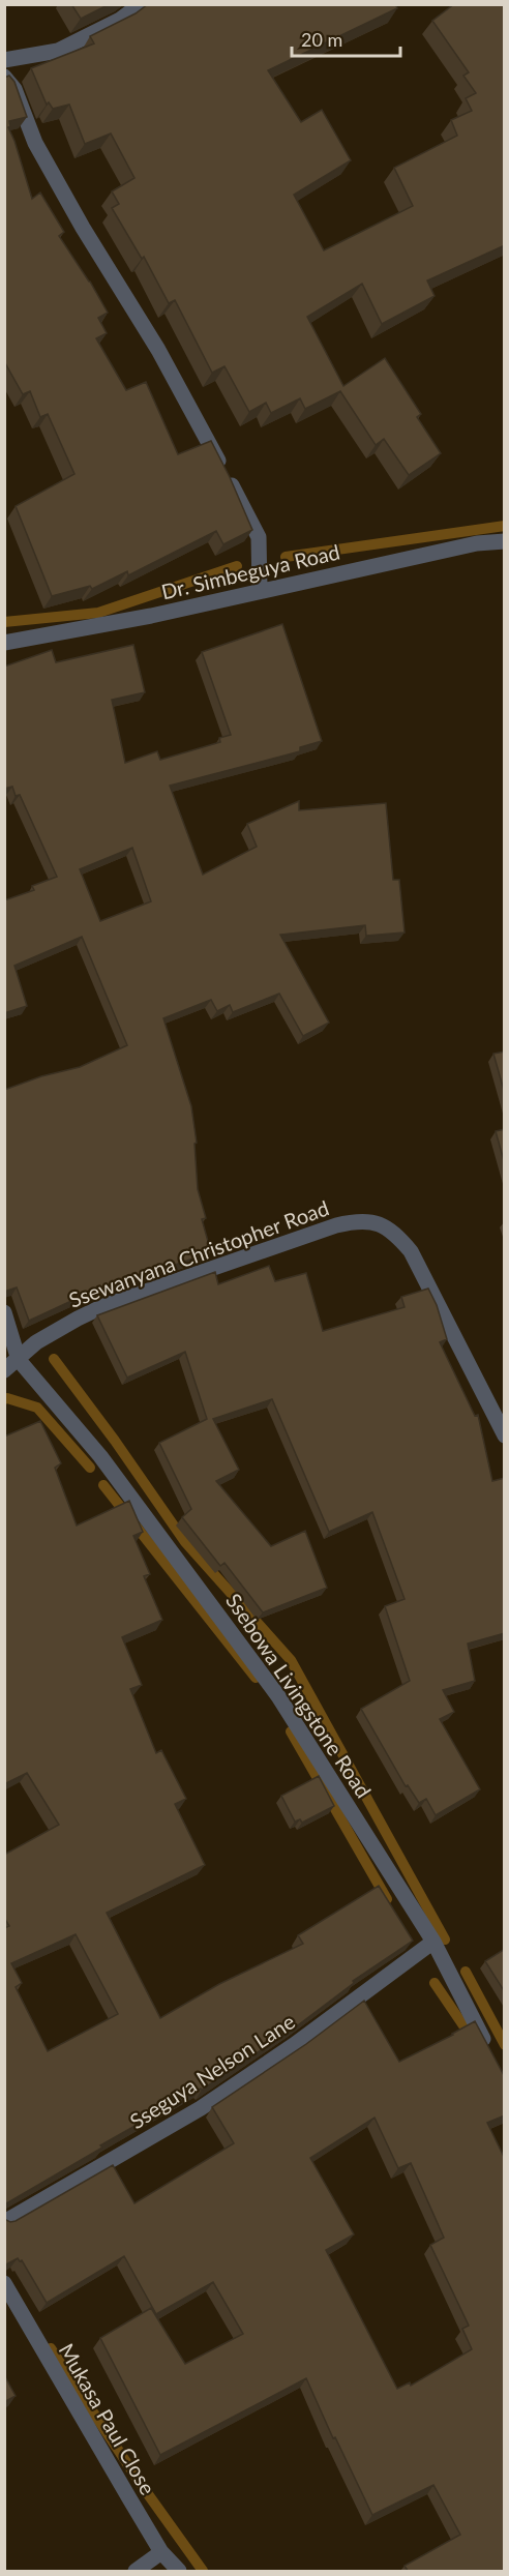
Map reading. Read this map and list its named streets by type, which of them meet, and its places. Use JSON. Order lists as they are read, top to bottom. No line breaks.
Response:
{"streets":{"street":["Dr. Simbeguya Road","Ssewanyana Christopher Road","Ssebowa Livingstone Road","Sseguya Nelson Lane","Mukasa Paul Close"]},"crossings":[["Ssewanyana Christopher Road","Ssebowa Livingstone Road"],["Ssebowa Livingstone Road","Sseguya Nelson Lane"]],"scale_bar":"20 m"}
